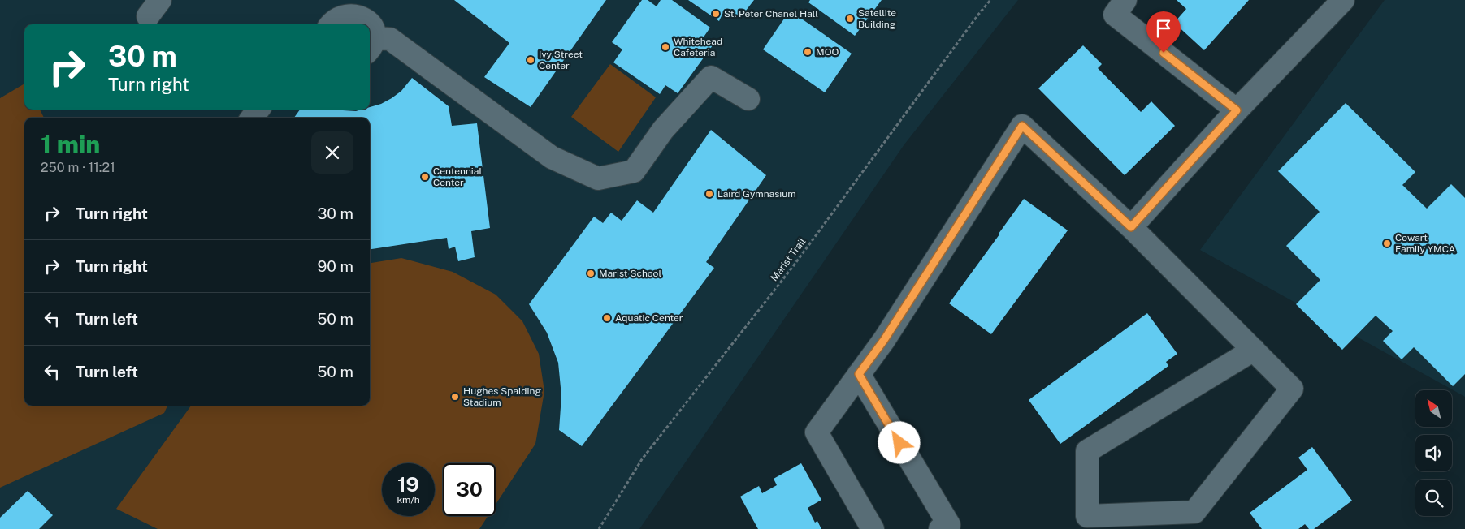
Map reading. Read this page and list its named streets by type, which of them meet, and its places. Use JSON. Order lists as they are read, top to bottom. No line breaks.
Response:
{"streets":{"path":["Marist Trail"]},"places":["St. Peter Chanel Hall","Satellite Building","Whitehead Cafeteria","MOO","Ivy Street Center","Centennial Center","Laird Gymnasium","Cowart Family YMCA","Marist School","Aquatic Center","Hughes Spalding Stadium"],"north":"top left","page":{"turn":["30 m","Turn right"],"heading":["1 min","250 m · 11:21"],"list":[{"name":"Turn right","value":"30 m"},{"name":"Turn right","value":"90 m"},{"name":"Turn left","value":"50 m"},{"name":"Turn left","value":"50 m"}],"speed":"19 km/h","limit":"30"}}
